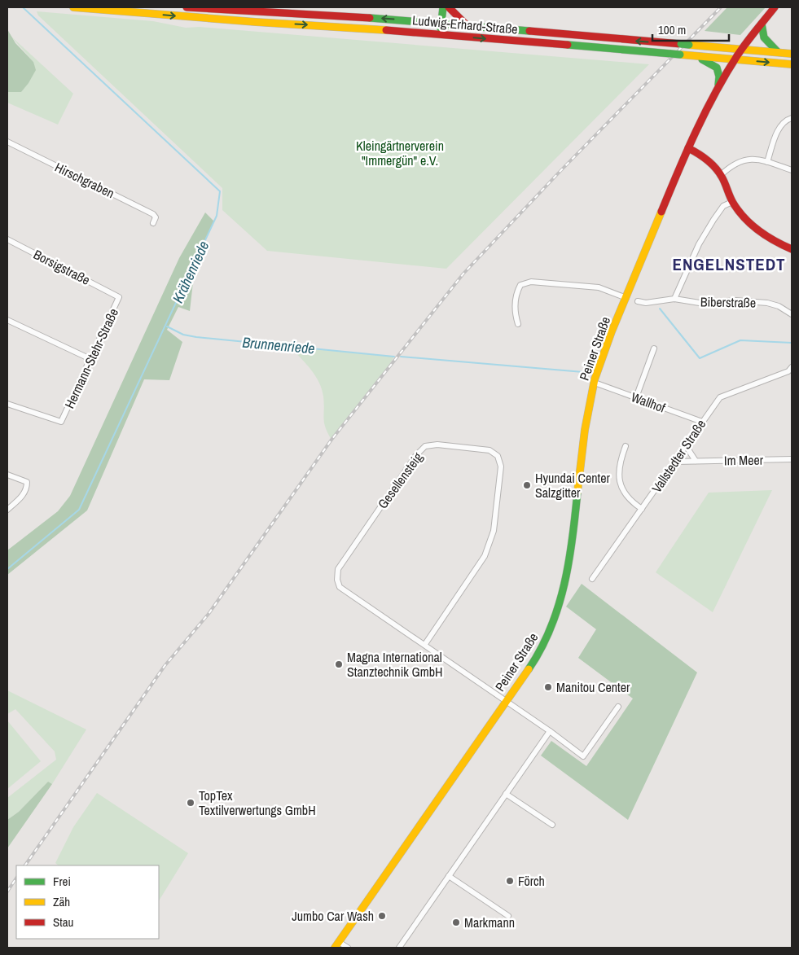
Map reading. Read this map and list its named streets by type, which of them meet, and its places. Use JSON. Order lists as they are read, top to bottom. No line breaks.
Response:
{"streets":{"main road":["Ludwig-Erhard-Straße","Peiner Straße"],"street":["Hirschgraben","Borsigstraße","Biberstraße","Hermann-Stehr-Straße","Wallhof","Vallstedter Straße","Im Meer","Gesellensteig"]},"crossings":[["Ludwig-Erhard-Straße","Peiner Straße"],["Borsigstraße","Hermann-Stehr-Straße"],["Peiner Straße","Wallhof"],["Peiner Straße","Gesellensteig"],["Wallhof","Vallstedter Straße"],["Vallstedter Straße","Im Meer"]],"districts":["ENGELNSTEDT"],"water":["Krähenriede","Brunnenriede"],"parks":["Kleingärtnerverein \"Immergün\" e.V."],"places":["Hyundai Center Salzgitter","Magna International Stanztechnik GmbH","Manitou Center","TopTex Textilverwertungs GmbH","Förch","Jumbo Car Wash","Markmann"],"legend":["Frei","Zäh","Stau"],"scale_bar":"100 m"}
